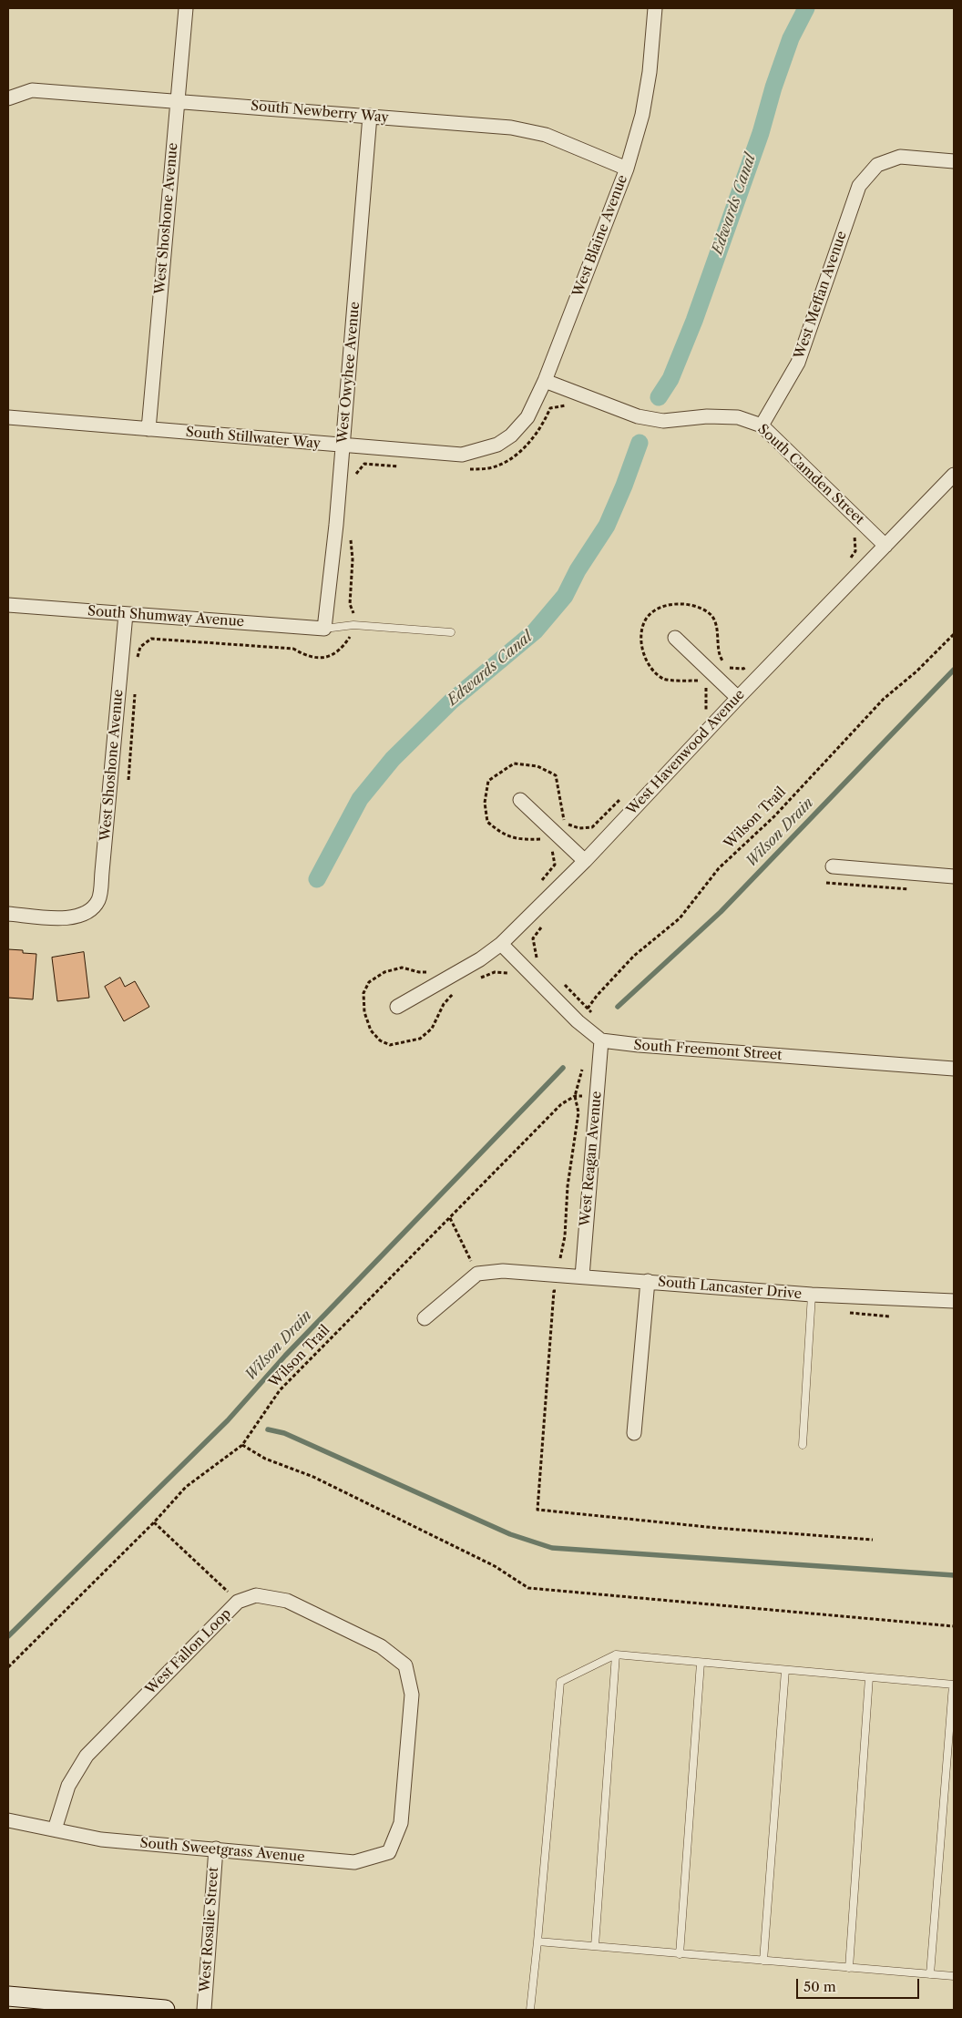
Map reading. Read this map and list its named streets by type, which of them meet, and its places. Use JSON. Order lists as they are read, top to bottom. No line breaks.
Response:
{"streets":{"street":["South Newberry Way","West Shoshone Avenue","West Blaine Avenue","West Meffan Avenue","West Owyhee Avenue","South Stillwater Way","South Camden Street","South Shumway Avenue","West Havenwood Avenue","South Freemont Street","West Reagan Avenue","South Lancaster Drive","West Fallon Loop","South Sweetgrass Avenue","West Rosalie Street"],"path":["Wilson Trail"]},"crossings":[["South Newberry Way","West Shoshone Avenue"],["South Newberry Way","West Blaine Avenue"],["South Newberry Way","West Owyhee Avenue"],["West Shoshone Avenue","South Stillwater Way"],["West Shoshone Avenue","South Shumway Avenue"],["West Blaine Avenue","South Stillwater Way"],["West Blaine Avenue","South Camden Street"],["West Meffan Avenue","South Camden Street"],["West Owyhee Avenue","South Stillwater Way"],["West Owyhee Avenue","South Shumway Avenue"],["South Camden Street","West Havenwood Avenue"],["South Freemont Street","West Reagan Avenue"],["West Reagan Avenue","South Lancaster Drive"],["West Fallon Loop","South Sweetgrass Avenue"],["South Sweetgrass Avenue","West Rosalie Street"]],"water":["Edwards Canal","Wilson Drain"],"scale_bar":"50 m"}
